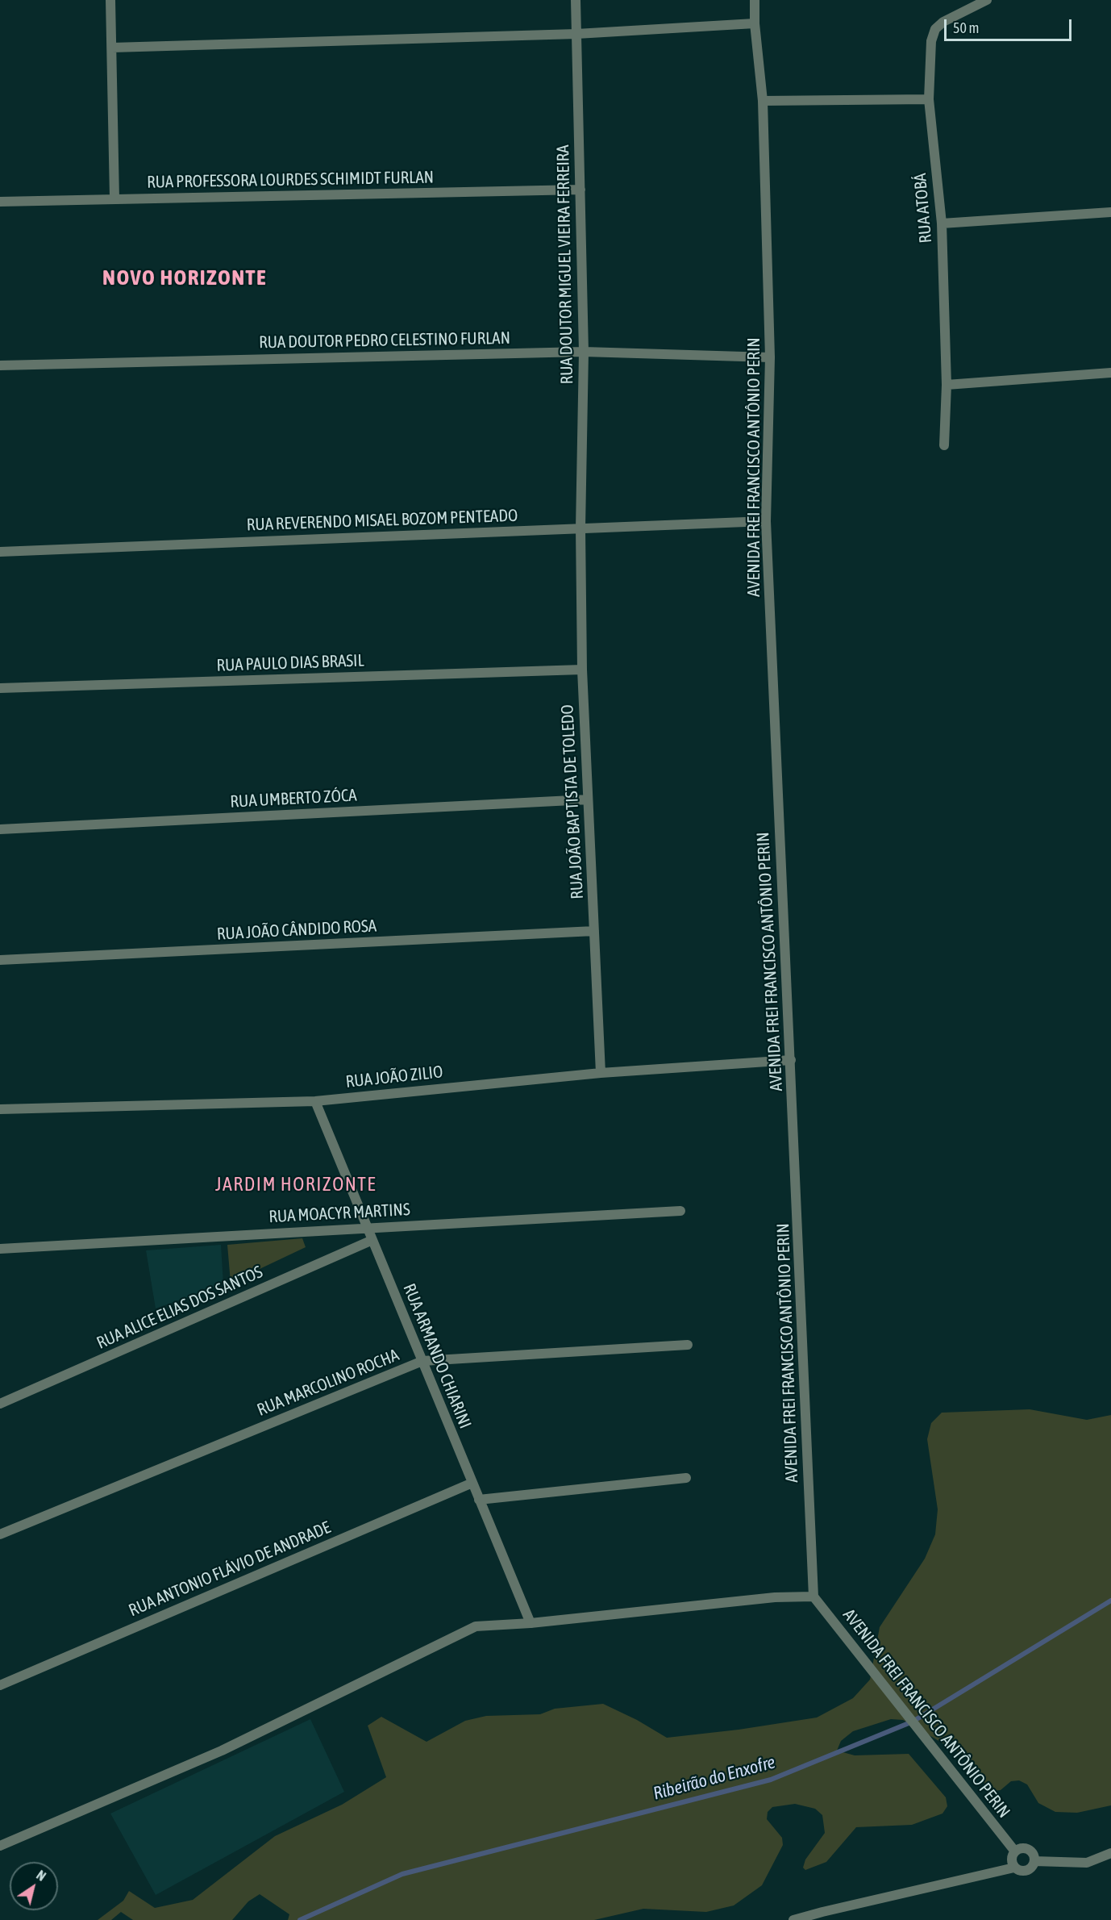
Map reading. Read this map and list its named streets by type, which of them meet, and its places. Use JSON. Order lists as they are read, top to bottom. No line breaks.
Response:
{"streets":{"street":["RUA PROFESSORA LOURDES SCHIMIDT FURLAN","RUA ATOBÁ","RUA DOUTOR MIGUEL VIEIRA FERREIRA","RUA DOUTOR PEDRO CELESTINO FURLAN","AVENIDA FREI FRANCISCO ANTÔNIO PERIN","RUA REVERENDO MISAEL BOZOM PENTEADO","RUA PAULO DIAS BRASIL","RUA UMBERTO ZÓCA","RUA JOÃO BAPTISTA DE TOLEDO","RUA JOÃO CÂNDIDO ROSA","RUA JOÃO ZILIO","RUA MOACYR MARTINS","RUA ALICE ELIAS DOS SANTOS","RUA ARMANDO CHIARINI","RUA MARCOLINO ROCHA","RUA ANTONIO FLÁVIO DE ANDRADE"]},"crossings":[["RUA PROFESSORA LOURDES SCHIMIDT FURLAN","RUA DOUTOR MIGUEL VIEIRA FERREIRA"],["RUA DOUTOR MIGUEL VIEIRA FERREIRA","RUA DOUTOR PEDRO CELESTINO FURLAN"],["RUA DOUTOR MIGUEL VIEIRA FERREIRA","RUA REVERENDO MISAEL BOZOM PENTEADO"],["RUA DOUTOR MIGUEL VIEIRA FERREIRA","RUA JOÃO BAPTISTA DE TOLEDO"],["RUA DOUTOR PEDRO CELESTINO FURLAN","AVENIDA FREI FRANCISCO ANTÔNIO PERIN"],["AVENIDA FREI FRANCISCO ANTÔNIO PERIN","RUA REVERENDO MISAEL BOZOM PENTEADO"],["AVENIDA FREI FRANCISCO ANTÔNIO PERIN","RUA JOÃO ZILIO"],["RUA REVERENDO MISAEL BOZOM PENTEADO","RUA JOÃO BAPTISTA DE TOLEDO"],["RUA PAULO DIAS BRASIL","RUA JOÃO BAPTISTA DE TOLEDO"],["RUA UMBERTO ZÓCA","RUA JOÃO BAPTISTA DE TOLEDO"],["RUA JOÃO BAPTISTA DE TOLEDO","RUA JOÃO CÂNDIDO ROSA"],["RUA JOÃO BAPTISTA DE TOLEDO","RUA JOÃO ZILIO"],["RUA JOÃO ZILIO","RUA ARMANDO CHIARINI"],["RUA MOACYR MARTINS","RUA ARMANDO CHIARINI"],["RUA ALICE ELIAS DOS SANTOS","RUA ARMANDO CHIARINI"],["RUA ARMANDO CHIARINI","RUA MARCOLINO ROCHA"],["RUA ARMANDO CHIARINI","RUA ANTONIO FLÁVIO DE ANDRADE"]],"districts":["NOVO HORIZONTE","JARDIM HORIZONTE"],"water":["Ribeirão do Enxofre"],"scale_bar":"50 m","north":"top right"}
